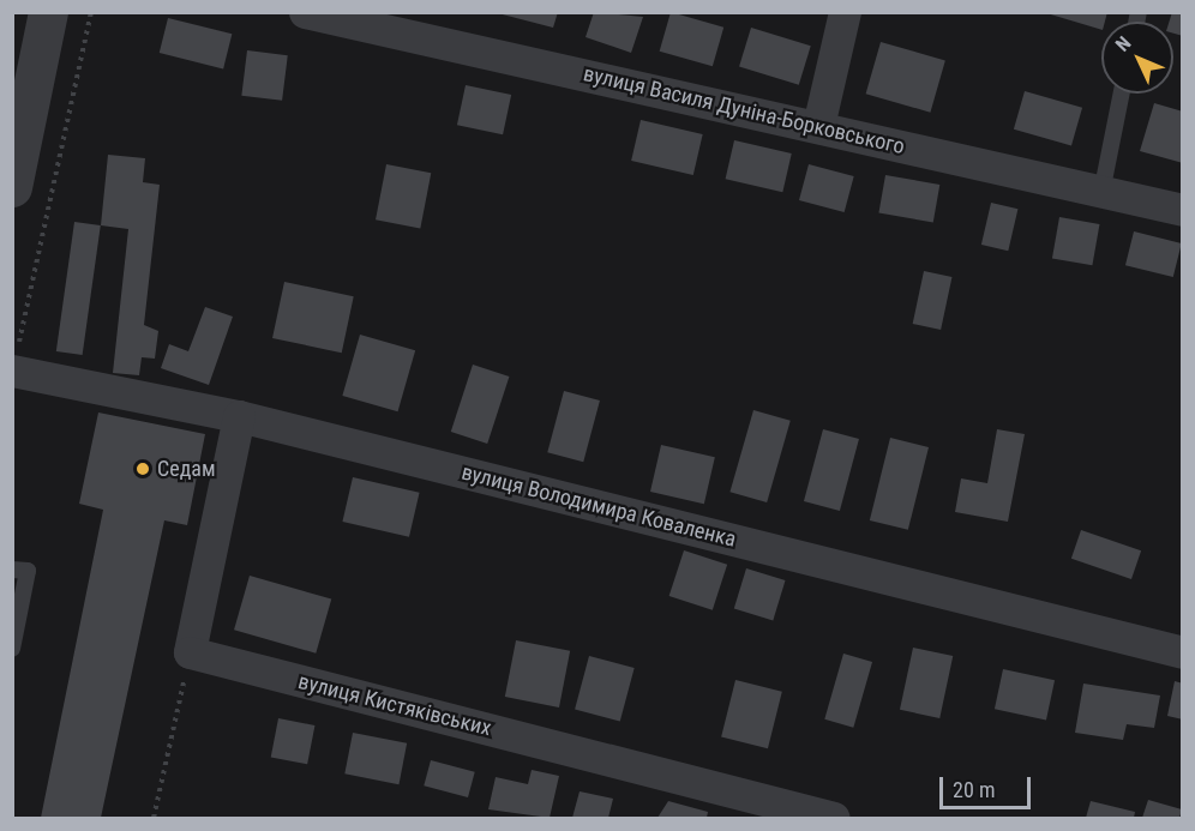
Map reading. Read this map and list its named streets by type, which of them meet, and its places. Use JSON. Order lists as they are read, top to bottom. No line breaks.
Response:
{"streets":{"street":["вулиця Василя Дуніна-Борковського","вулиця Володимира Коваленка","вулиця Кистяківських"]},"places":["Седам"],"scale_bar":"20 m","north":"top left"}
